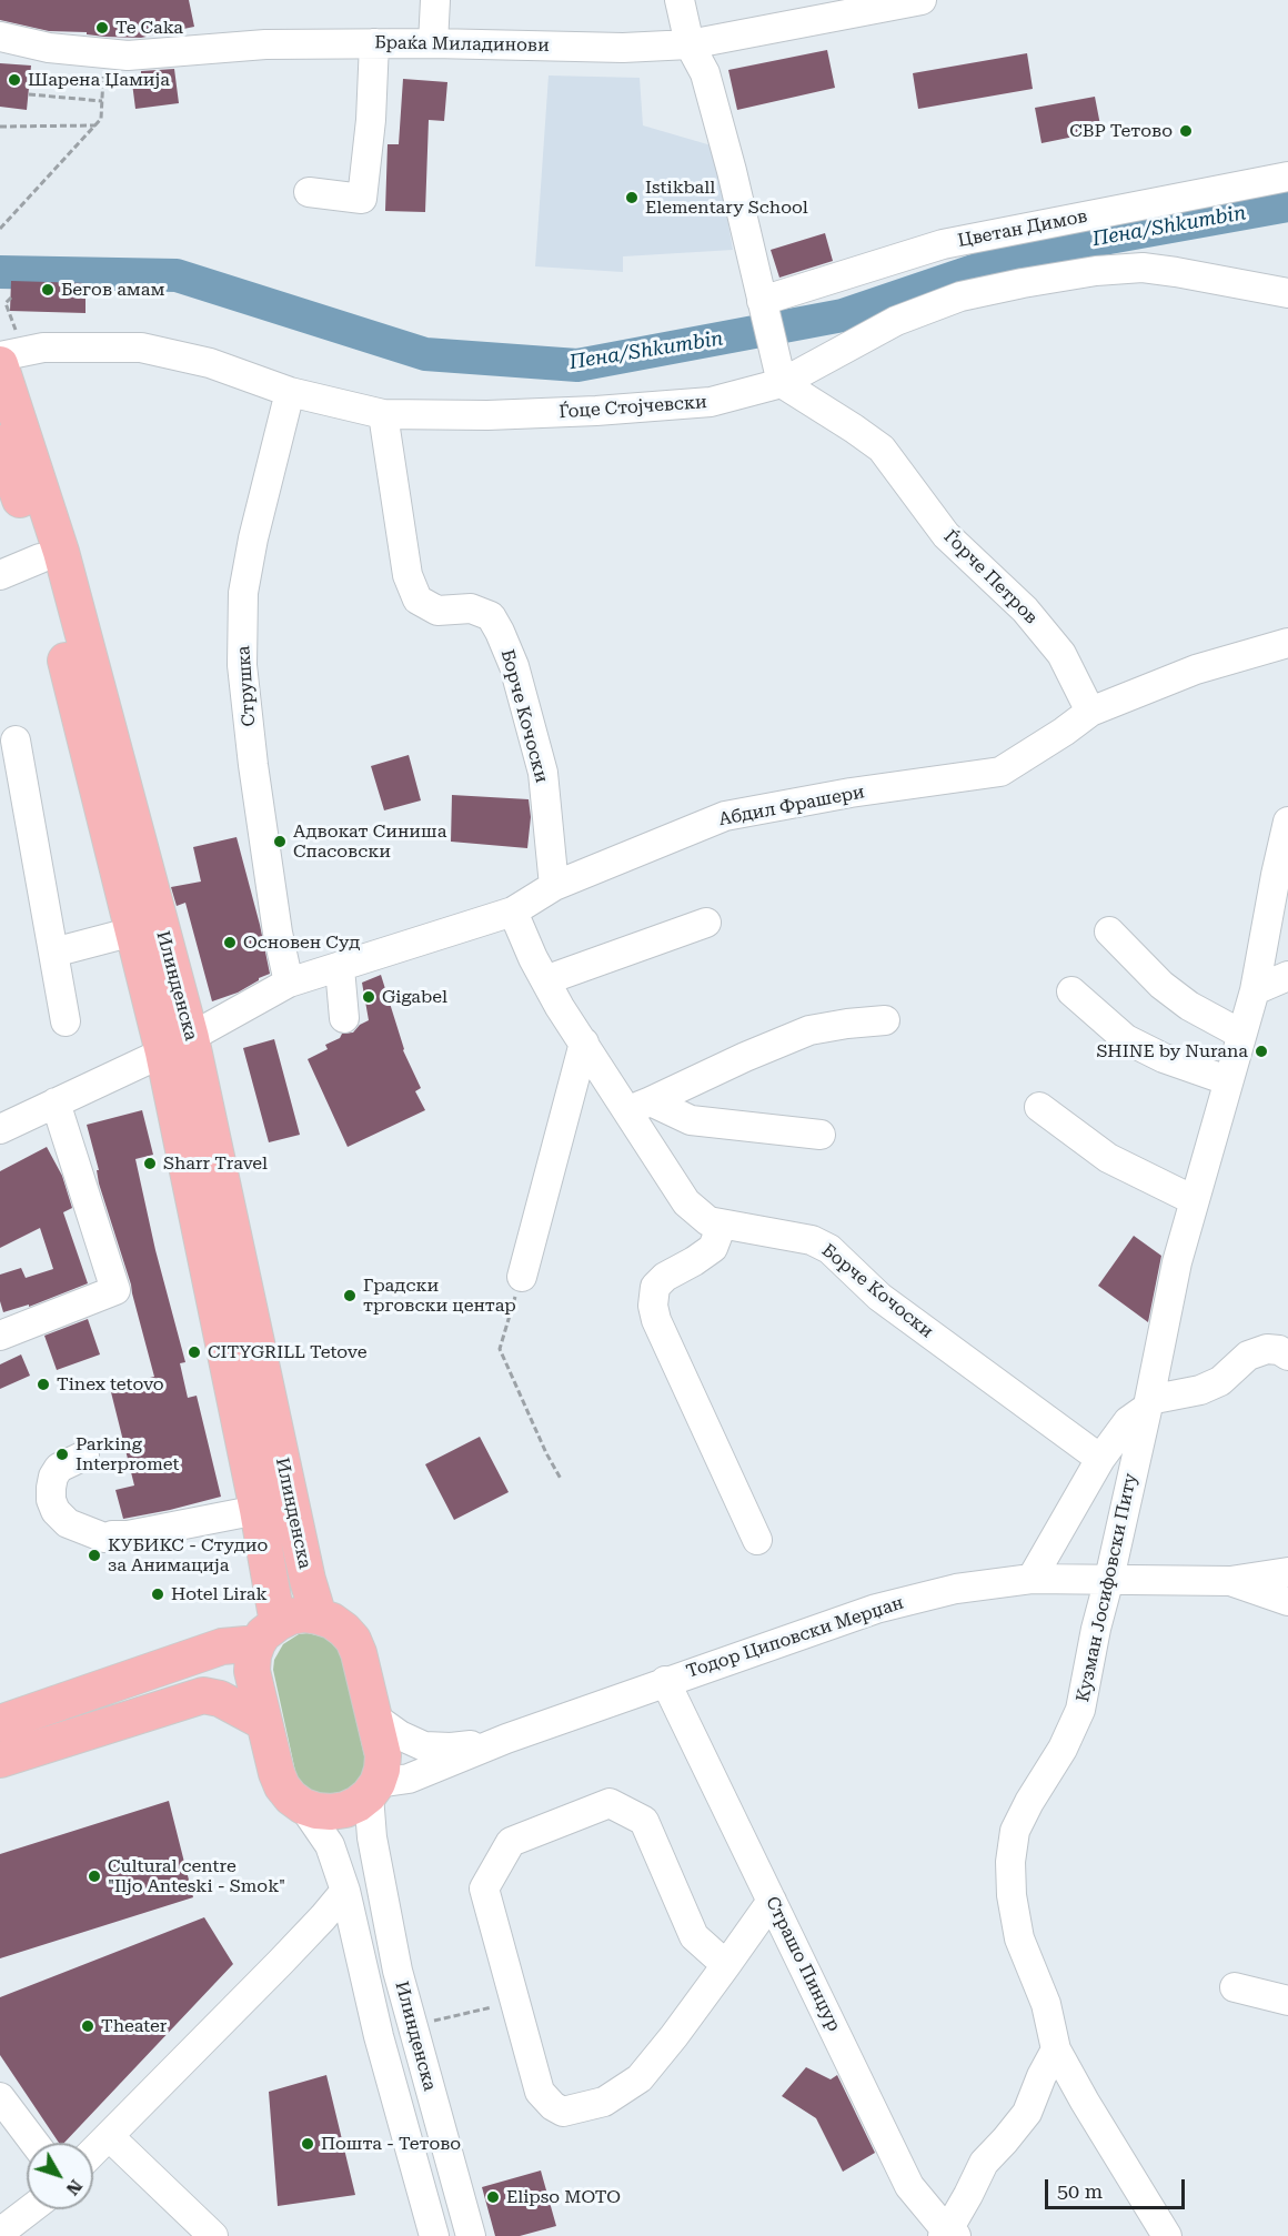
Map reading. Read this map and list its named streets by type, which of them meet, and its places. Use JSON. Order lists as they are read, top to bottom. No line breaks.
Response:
{"streets":{"main road":["Илинденска"],"street":["Браќа Миладинови","Цветан Димов","Ѓоце Стојчевски","Ѓорче Петров","Струшка","Борче Кочоски","Абдил Фрашери","Кузман Јосифовски Питу","Тодор Циповски Мерџан","Страшо Пинџур"]},"crossings":[["Ѓоце Стојчевски","Ѓорче Петров"],["Ѓоце Стојчевски","Струшка"],["Ѓоце Стојчевски","Борче Кочоски"],["Ѓорче Петров","Абдил Фрашери"],["Струшка","Абдил Фрашери"],["Борче Кочоски","Абдил Фрашери"],["Абдил Фрашери","Илинденска"],["Илинденска","Тодор Циповски Мерџан"],["Кузман Јосифовски Питу","Тодор Циповски Мерџан"],["Тодор Циповски Мерџан","Страшо Пинџур"]],"water":["Пена/Shkumbin"],"places":["Te Caka","Шарена Џамија","СВР Тетово","Istikball Elementary School","Бегов амам","Адвокат Синиша Спасовски","Основен Суд","Gigabel","SHINE by Nurana","Sharr Travel","Градски трговски центар","CITYGRILL Tetove","Tinex tetovo","Parking Interpromet","КУБИКС - Студио за Анимација","Hotel Lirak","Cultural centre \"Iljo Anteski - Smok\"","Theater","Пошта - Тетово","Elipso MOTO"],"scale_bar":"50 m","north":"bottom right"}
